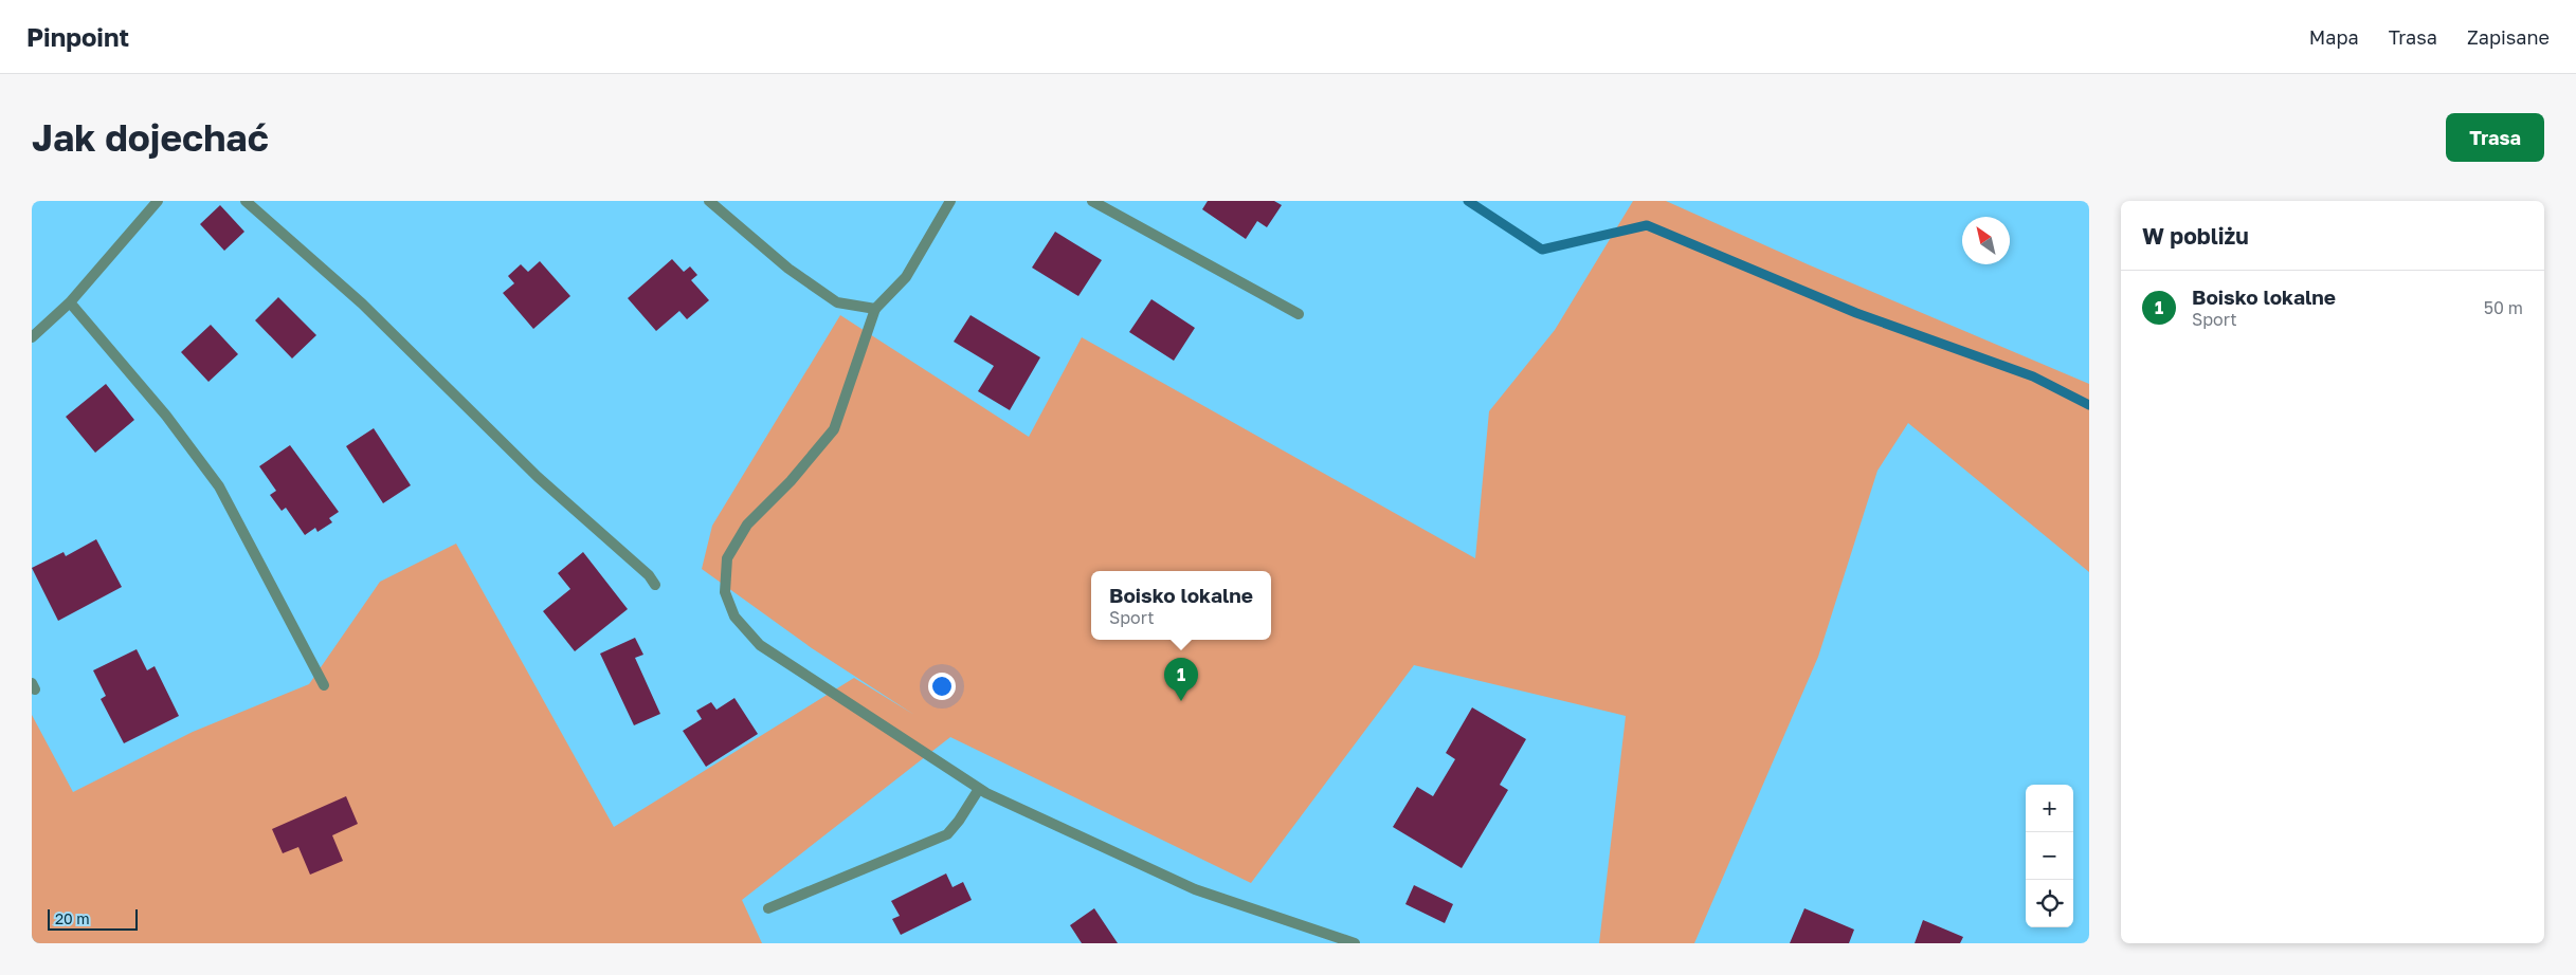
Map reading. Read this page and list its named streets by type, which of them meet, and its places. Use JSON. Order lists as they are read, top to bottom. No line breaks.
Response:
{"scale_bar":"20 m","north":"top left","page":{"header":"Pinpoint","nav":["Mapa","Trasa","Zapisane"],"buttons":"Trasa","title":"Jak dojechać","heading":"W pobliżu","list":[{"mark":"1","name":"Boisko lokalne","note":"Sport","value":"50 m"}],"popup":["Boisko lokalne","Sport"],"pins":"1","map_buttons":["+","−"],"scale":"20 m"}}
